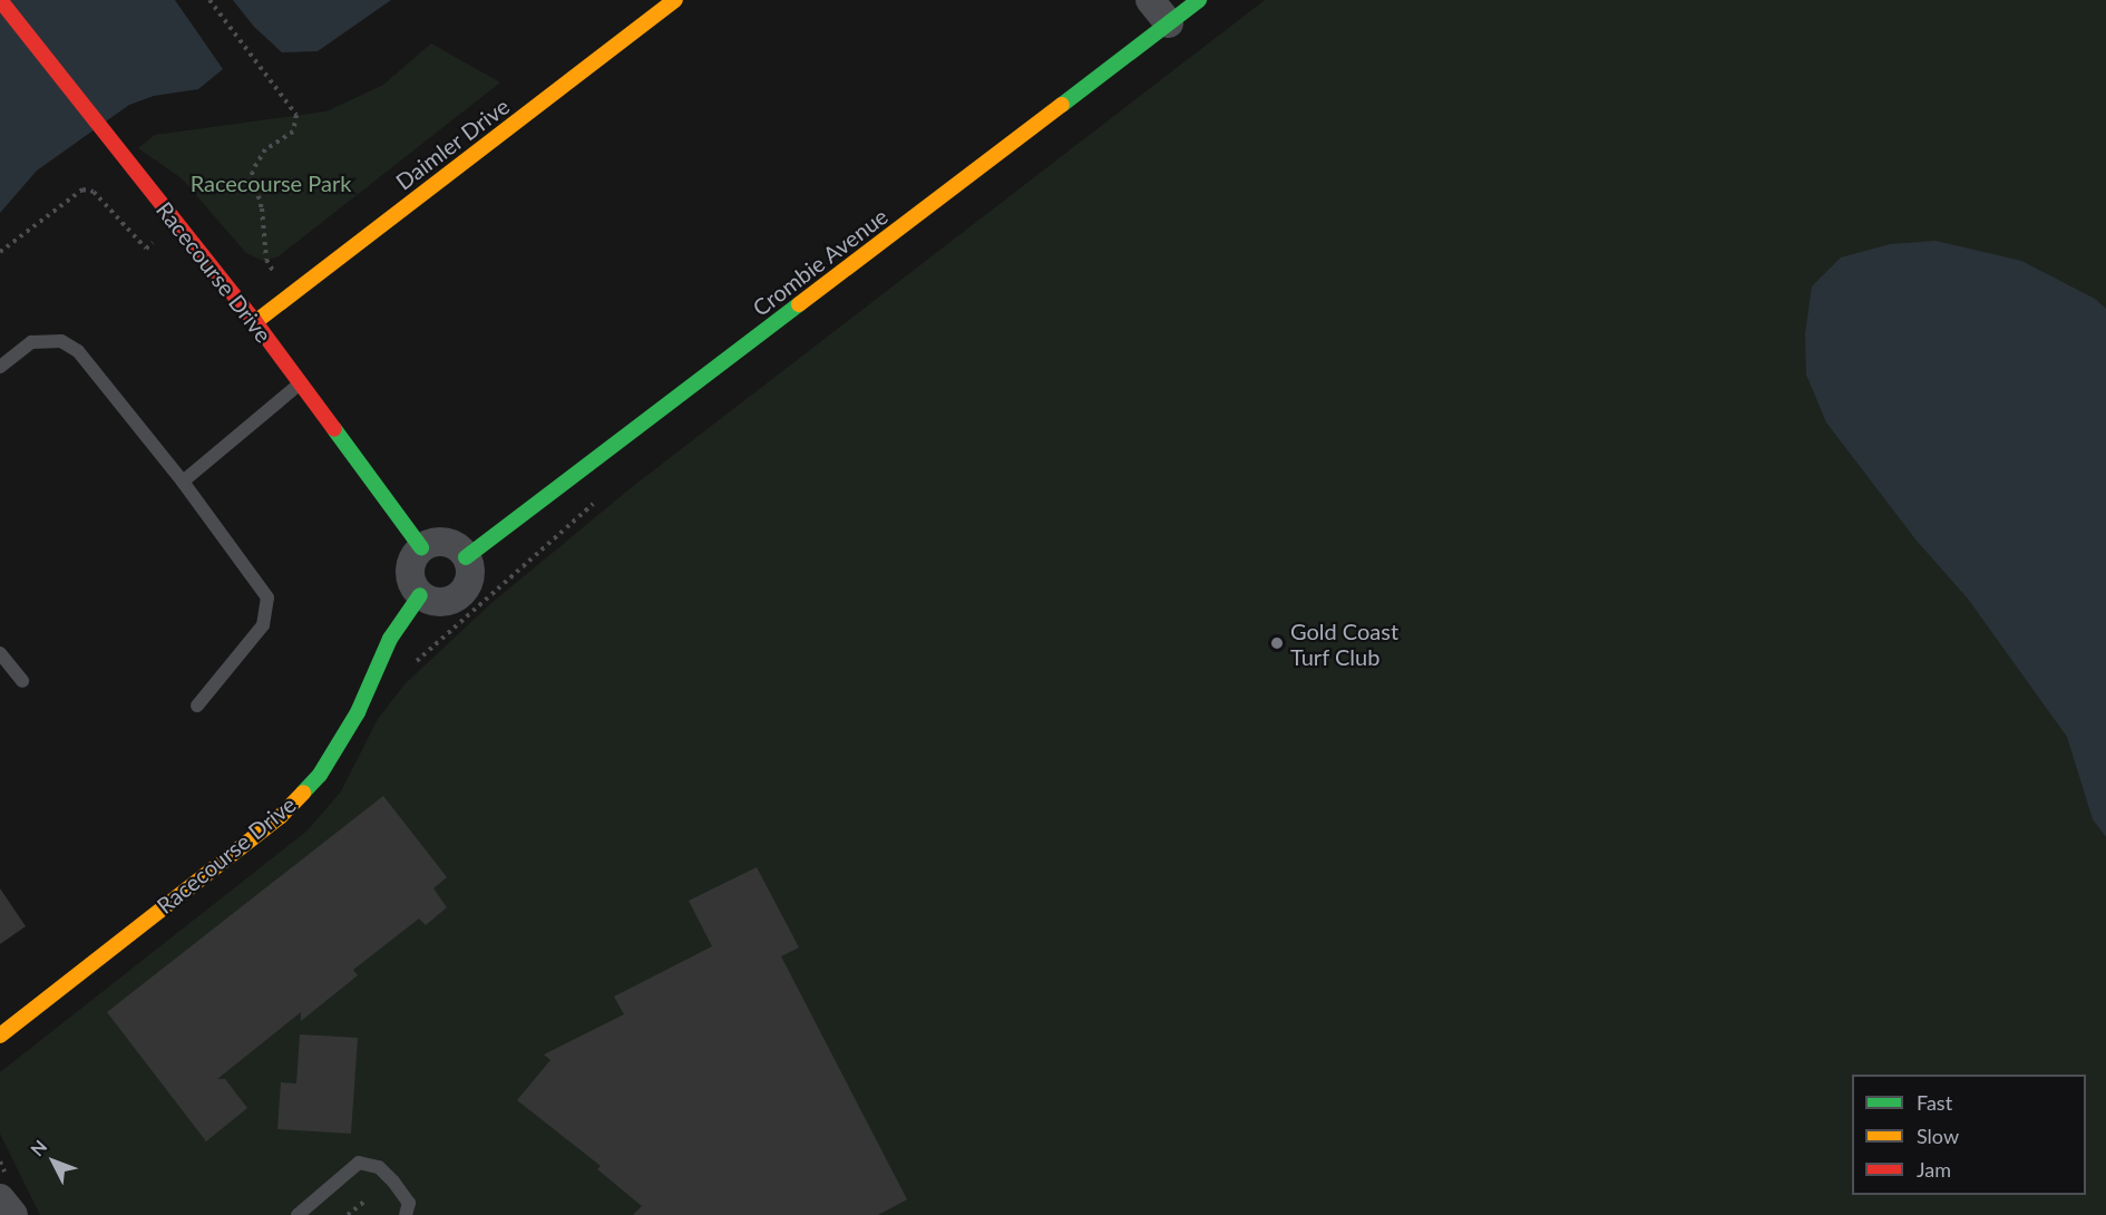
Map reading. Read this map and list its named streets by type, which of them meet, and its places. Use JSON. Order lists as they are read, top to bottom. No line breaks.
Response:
{"streets":{"street":["Daimler Drive","Crombie Avenue","Racecourse Drive"]},"crossings":[["Daimler Drive","Racecourse Drive"],["Crombie Avenue","Racecourse Drive"]],"parks":["Racecourse Park"],"places":["Gold Coast Turf Club"],"legend":["Fast","Slow","Jam"],"north":"top left"}
